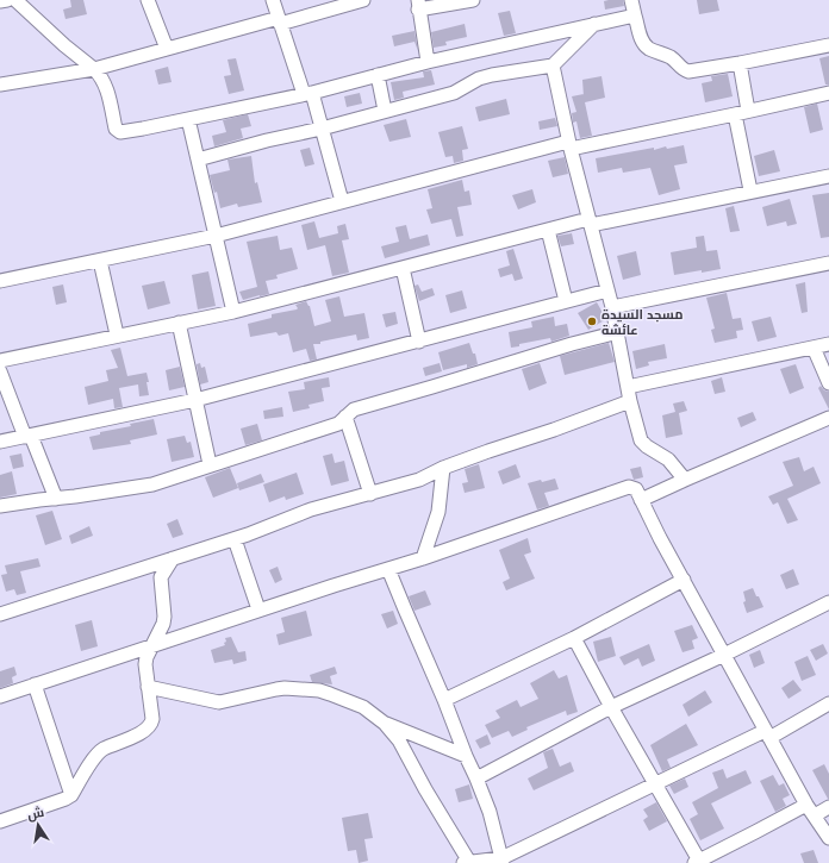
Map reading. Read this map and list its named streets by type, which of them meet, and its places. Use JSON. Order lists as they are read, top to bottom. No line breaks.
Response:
{"places":["مسجد السيدة عائشة"],"north":"top"}
